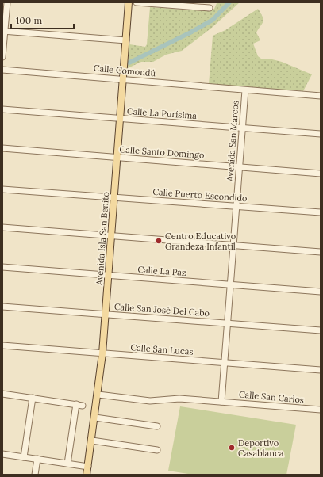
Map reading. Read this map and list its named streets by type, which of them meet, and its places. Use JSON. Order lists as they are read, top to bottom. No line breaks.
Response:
{"streets":{"main road":["Avenida Isla San Benito"],"street":["Calle Comondú","Calle La Purísima","Avenida San Marcos","Calle Santo Domingo","Calle Puerto Escondido","Calle La Paz","Calle San José Del Cabo","Calle San Lucas","Calle San Carlos"]},"crossings":[["Calle Comondú","Avenida San Marcos"],["Calle Comondú","Avenida Isla San Benito"],["Calle La Purísima","Avenida San Marcos"],["Calle La Purísima","Avenida Isla San Benito"],["Avenida San Marcos","Calle Santo Domingo"],["Avenida San Marcos","Calle Puerto Escondido"],["Avenida San Marcos","Calle La Paz"],["Avenida San Marcos","Calle San José Del Cabo"],["Avenida San Marcos","Calle San Lucas"],["Avenida San Marcos","Calle San Carlos"],["Calle Santo Domingo","Avenida Isla San Benito"],["Calle Puerto Escondido","Avenida Isla San Benito"],["Avenida Isla San Benito","Calle La Paz"],["Avenida Isla San Benito","Calle San José Del Cabo"],["Avenida Isla San Benito","Calle San Lucas"],["Avenida Isla San Benito","Calle San Carlos"]],"places":["Centro Educativo Grandeza Infantil","Deportivo Casablanca"],"scale_bar":"100 m"}
